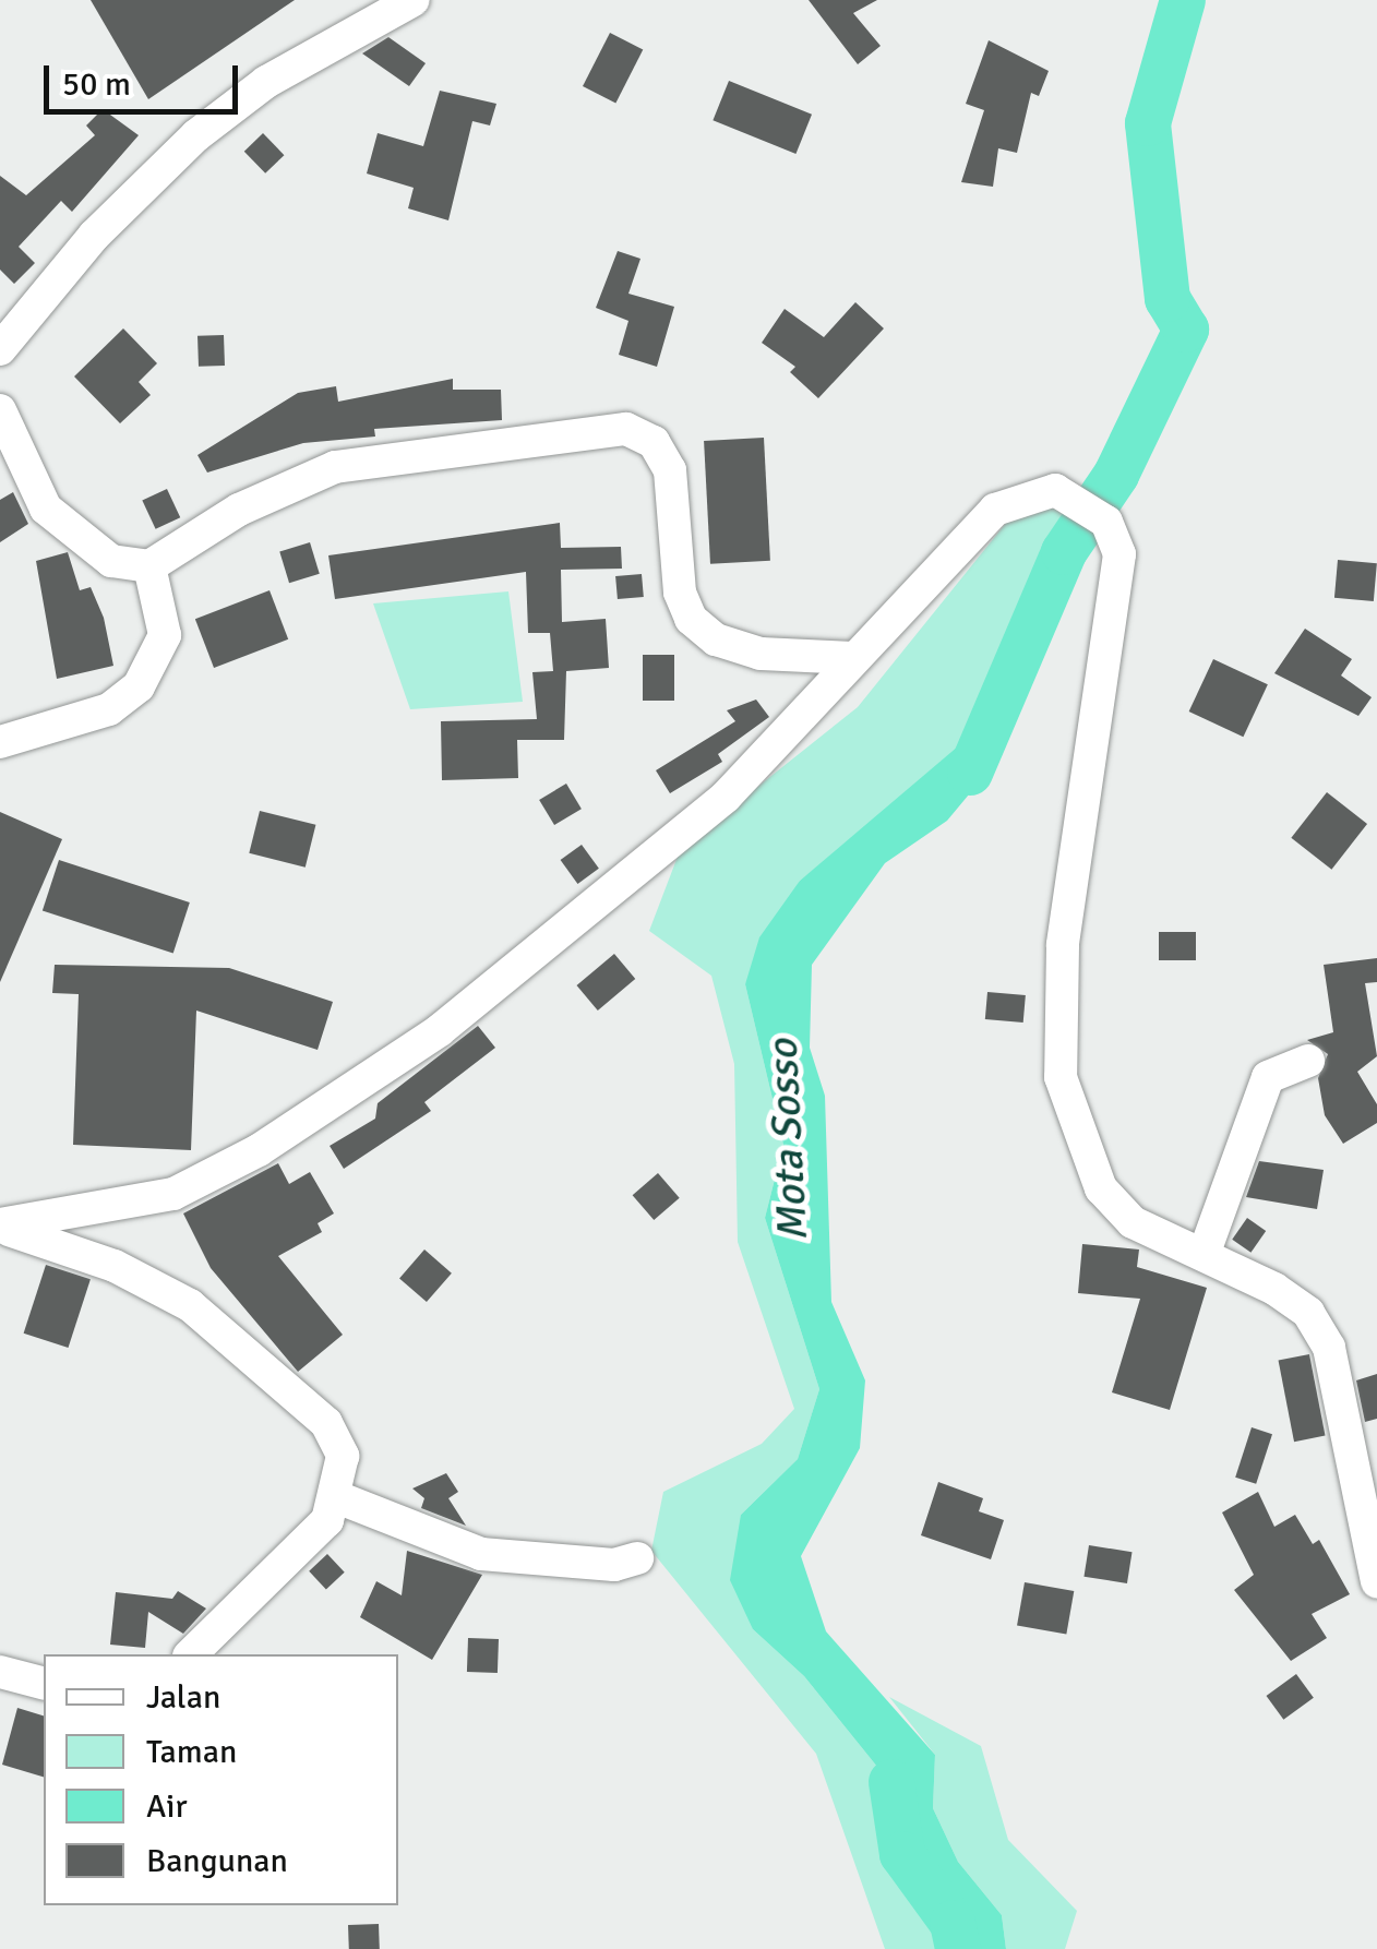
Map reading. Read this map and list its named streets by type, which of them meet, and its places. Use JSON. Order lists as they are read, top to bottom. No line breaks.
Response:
{"water":["Mota Sosso"],"legend":["Jalan","Taman","Air","Bangunan"],"scale_bar":"50 m"}
